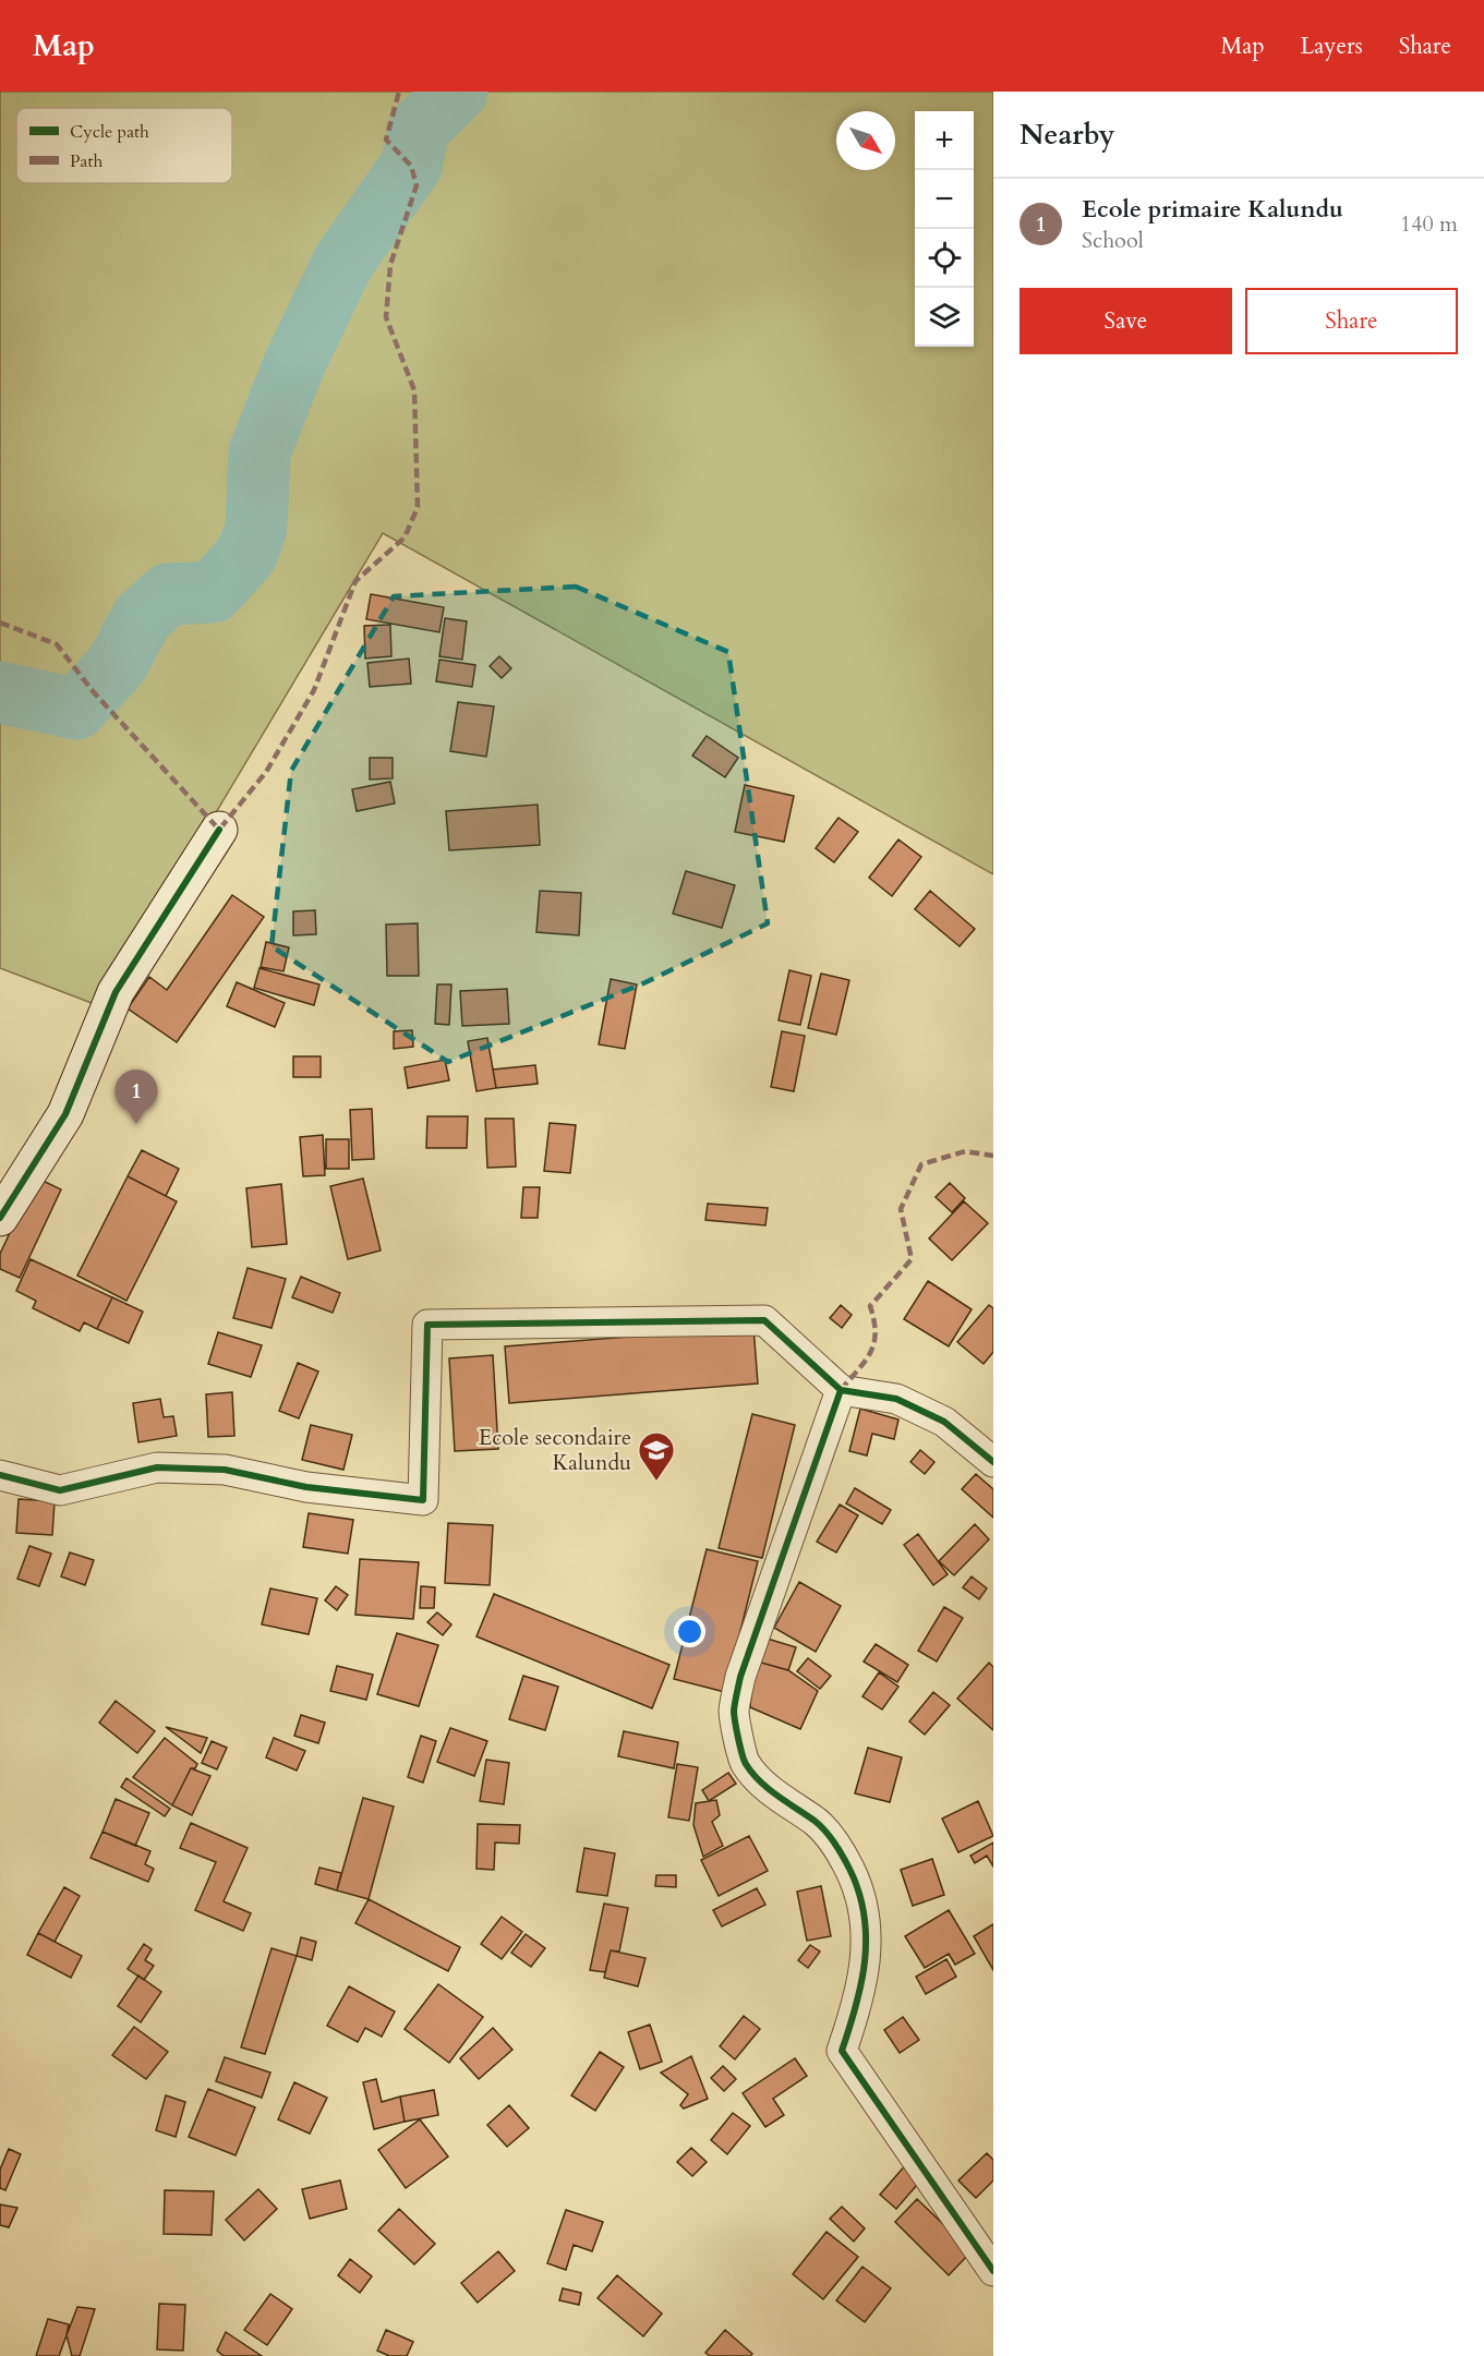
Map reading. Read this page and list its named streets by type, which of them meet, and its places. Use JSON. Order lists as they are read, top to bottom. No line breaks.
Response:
{"places":{"school or university":["Ecole secondaire Kalundu"]},"legend":["Cycle path","Path"],"north":"bottom right","page":{"header":"Map","nav":["Map","Layers","Share"],"heading":"Nearby","map_buttons":["+","−"],"list":[{"mark":"1","name":"Ecole primaire Kalundu","note":"School","value":"140 m"}],"buttons":["Save","Share"],"pins":"1"}}
